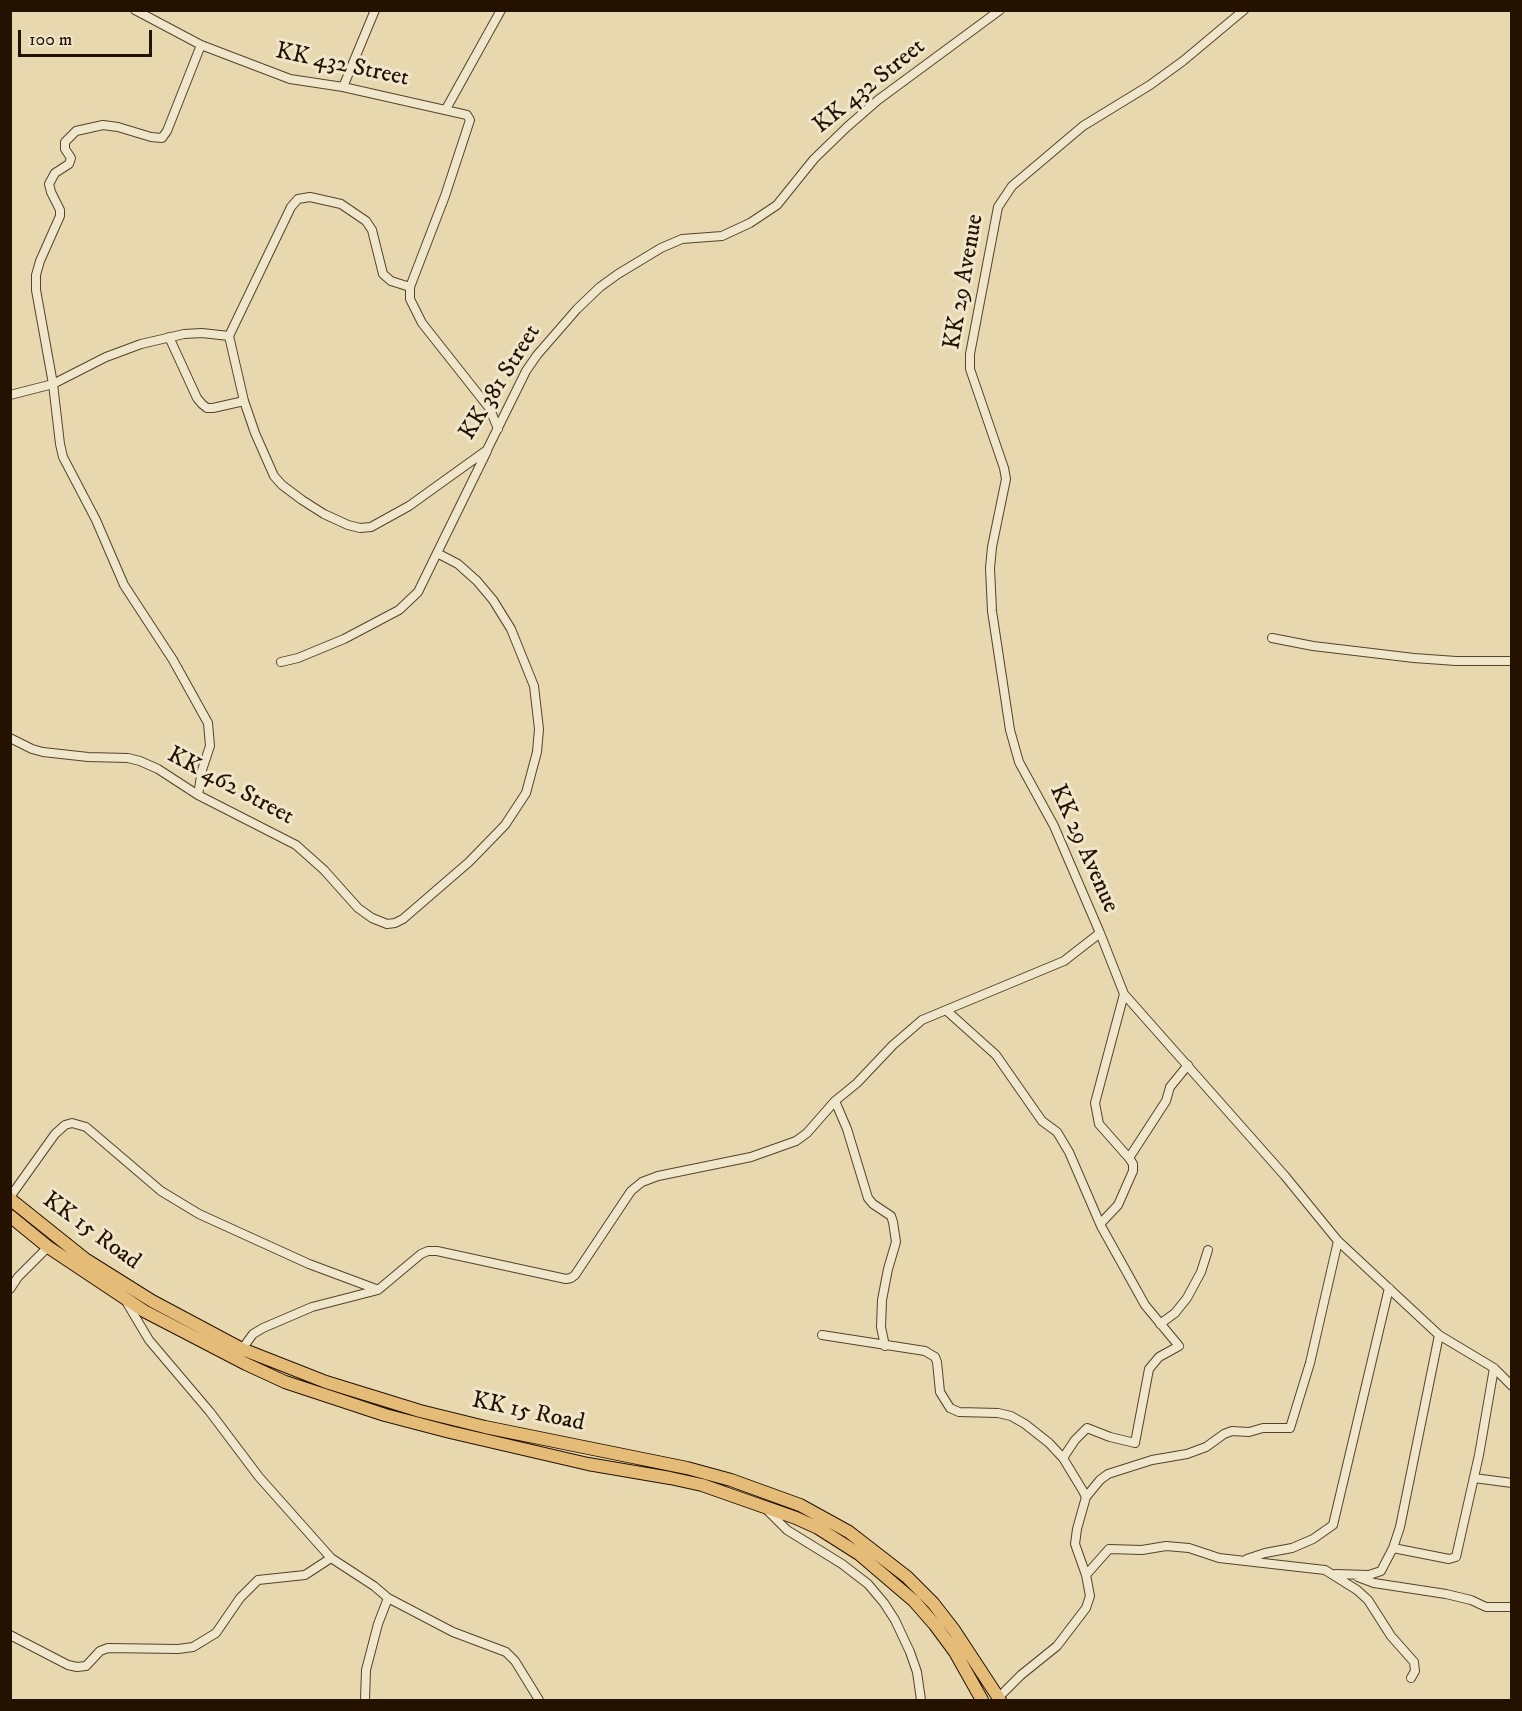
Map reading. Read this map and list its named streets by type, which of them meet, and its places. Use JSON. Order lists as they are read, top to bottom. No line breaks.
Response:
{"streets":{"highway":["KK 15 Road"],"street":["KK 432 Street","KK 29 Avenue","KK 381 Street","KK 462 Street"]},"crossings":[["KK 432 Street","KK 381 Street"],["KK 29 Avenue","KK 15 Road"]],"scale_bar":"100 m"}
